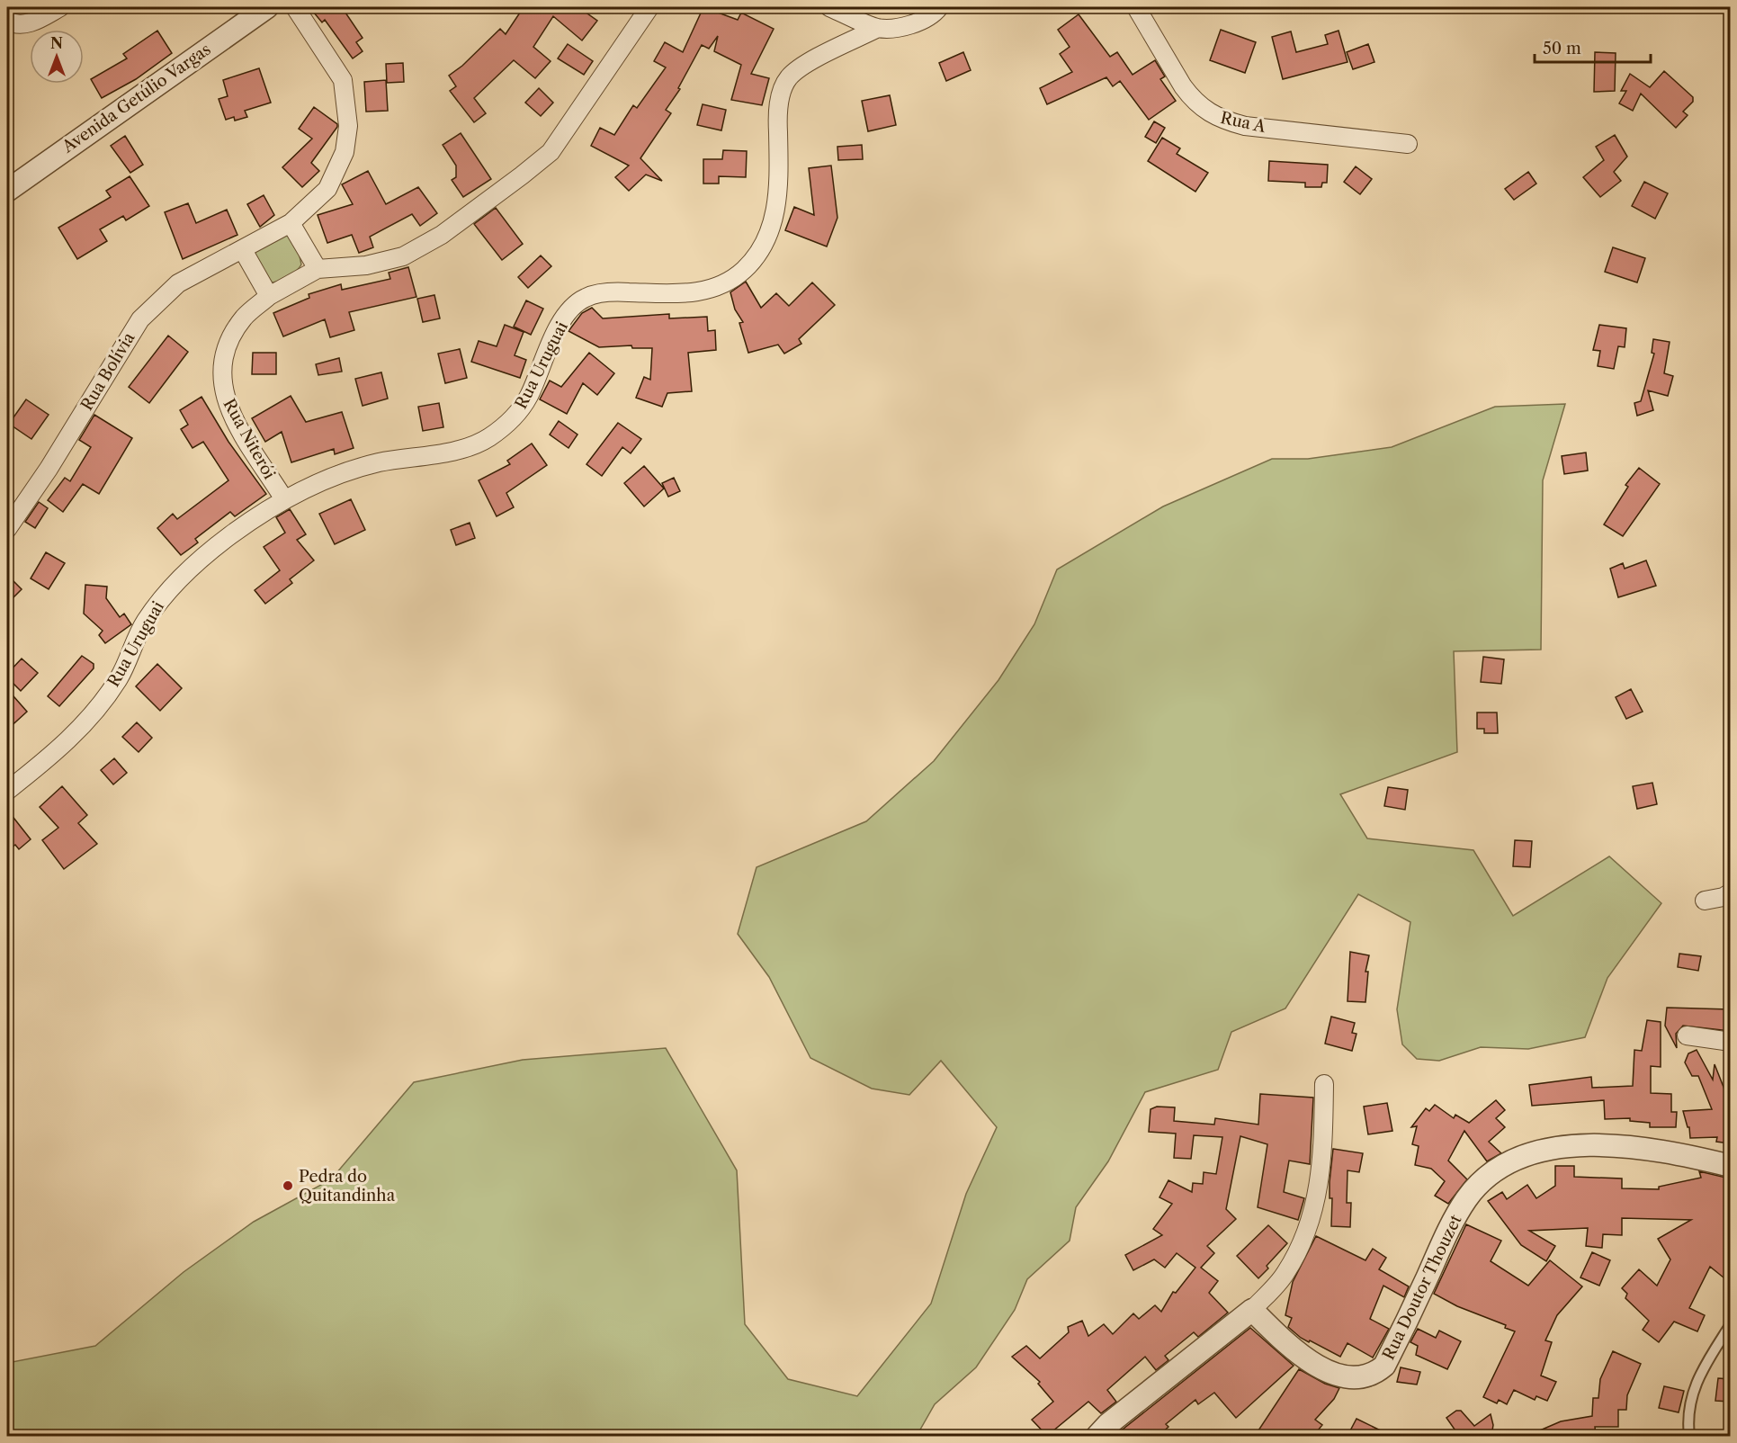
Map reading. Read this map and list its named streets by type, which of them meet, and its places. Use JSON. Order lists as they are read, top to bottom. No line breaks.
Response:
{"streets":{"street":["Avenida Getúlio Vargas","Rua A","Rua Uruguai","Rua Bolívia","Rua Niterói","Rua Doutor Thouzet"]},"crossings":[["Rua Uruguai","Rua Niterói"]],"places":["Pedra do Quitandinha"],"scale_bar":"50 m","north":"top"}
